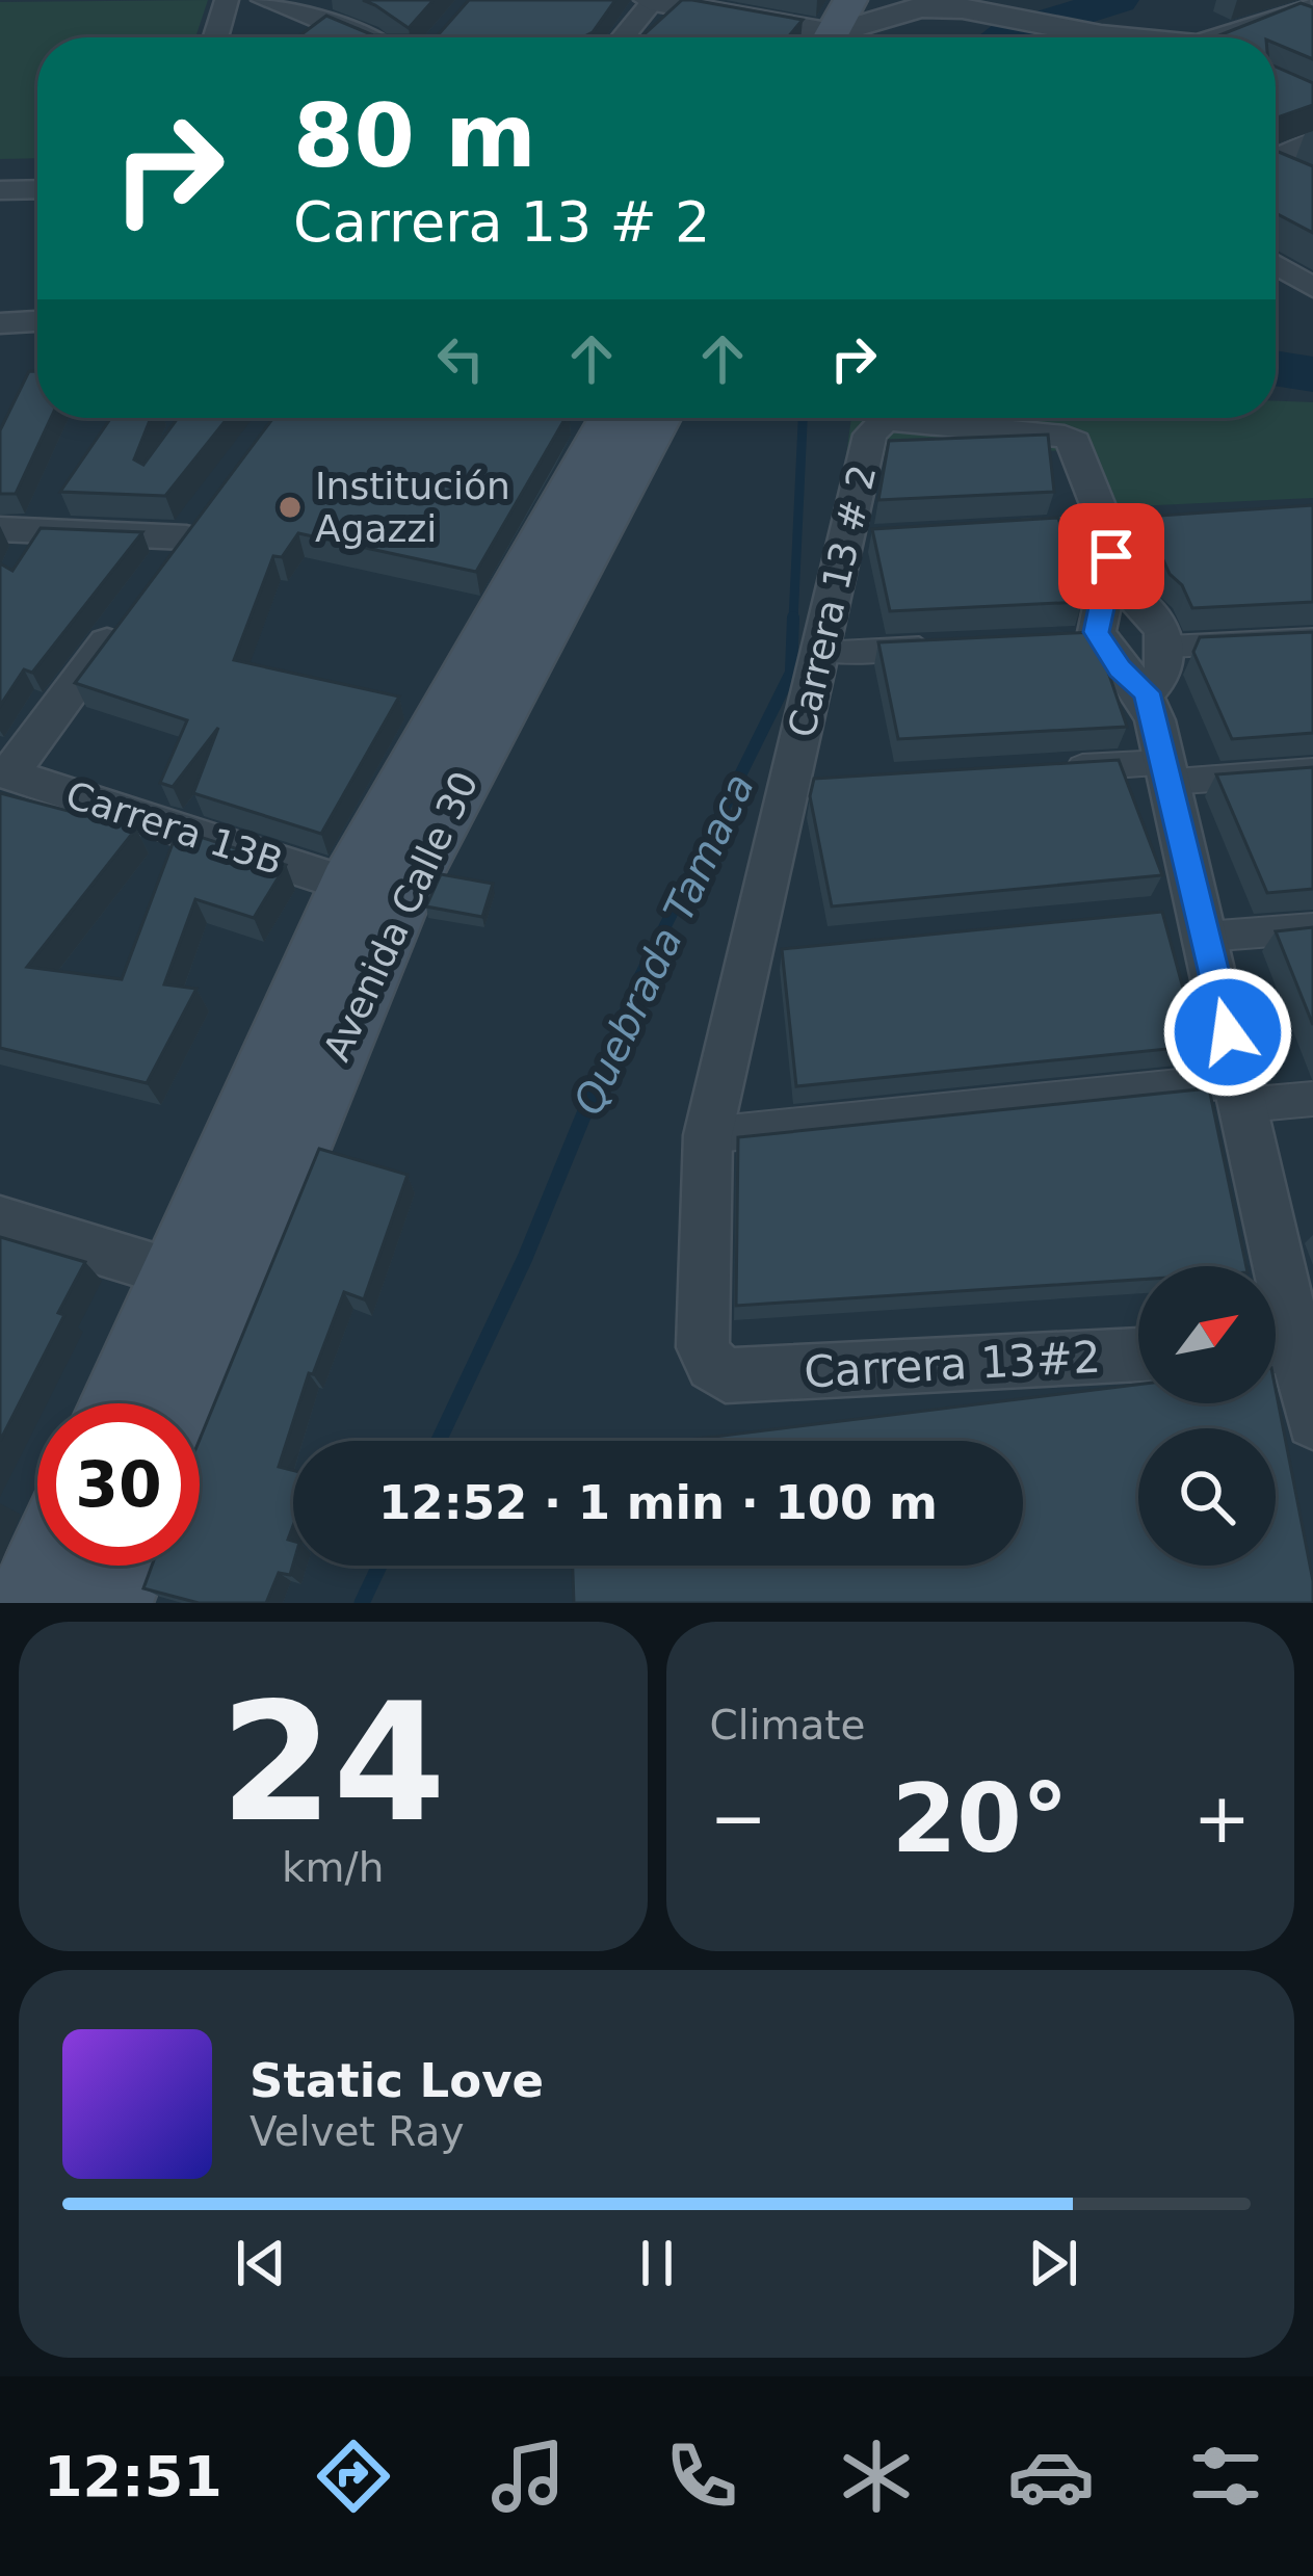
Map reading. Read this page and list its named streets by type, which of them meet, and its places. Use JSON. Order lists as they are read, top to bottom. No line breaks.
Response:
{"streets":{"main road":["Avenida Calle 30"],"street":["Carrera 13 # 2","Carrera 13B","Carrera 13#2"]},"crossings":[["Carrera 13 # 2","Carrera 13#2"],["Carrera 13B","Avenida Calle 30"]],"water":["Quebrada Tamaca"],"places":["Institución Agazzi"],"north":"top right","page":{"turn":["80 m","Carrera 13 # 2"],"limit":"30","trip":"12:52 · 1 min · 100 m","tile":[["24","km/h"],"Climate"],"heat":["−","20°","+"],"song":["Static Love","Velvet Ray"],"tabs":"12:51"}}
